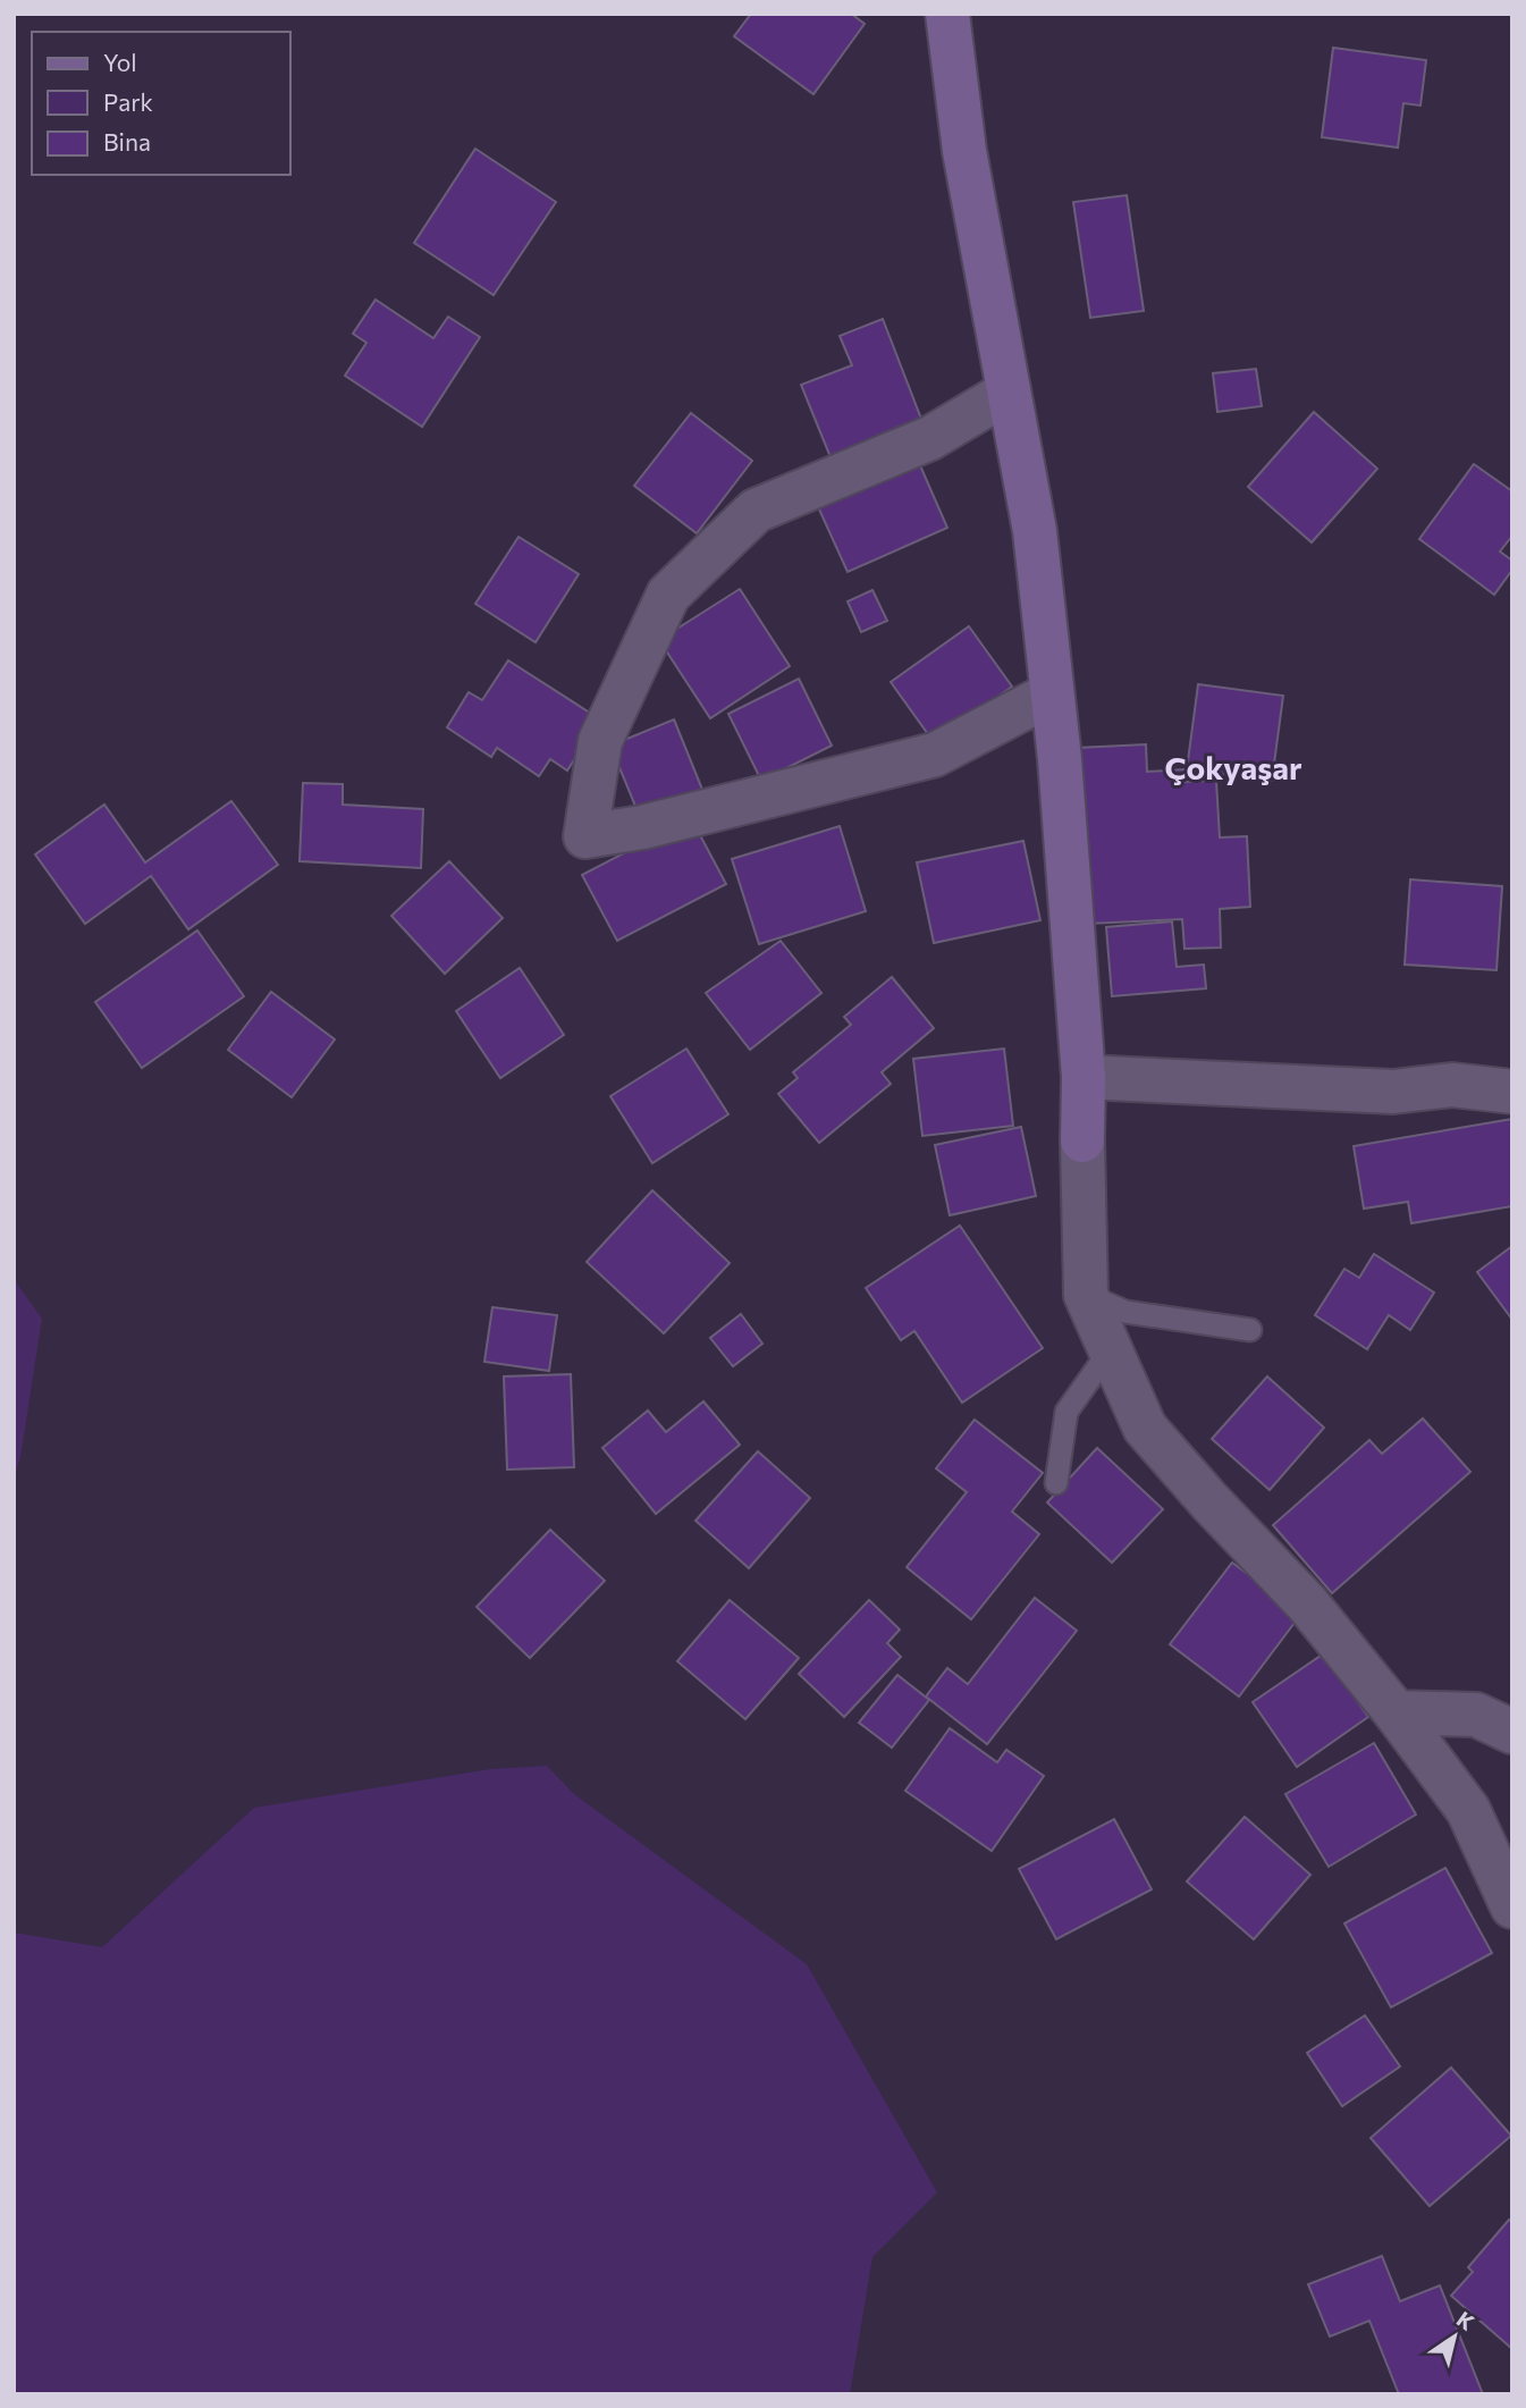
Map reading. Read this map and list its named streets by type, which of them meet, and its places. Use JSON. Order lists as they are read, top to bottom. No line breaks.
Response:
{"districts":["Çokyaşar"],"legend":["Yol","Park","Bina"],"north":"top right"}
